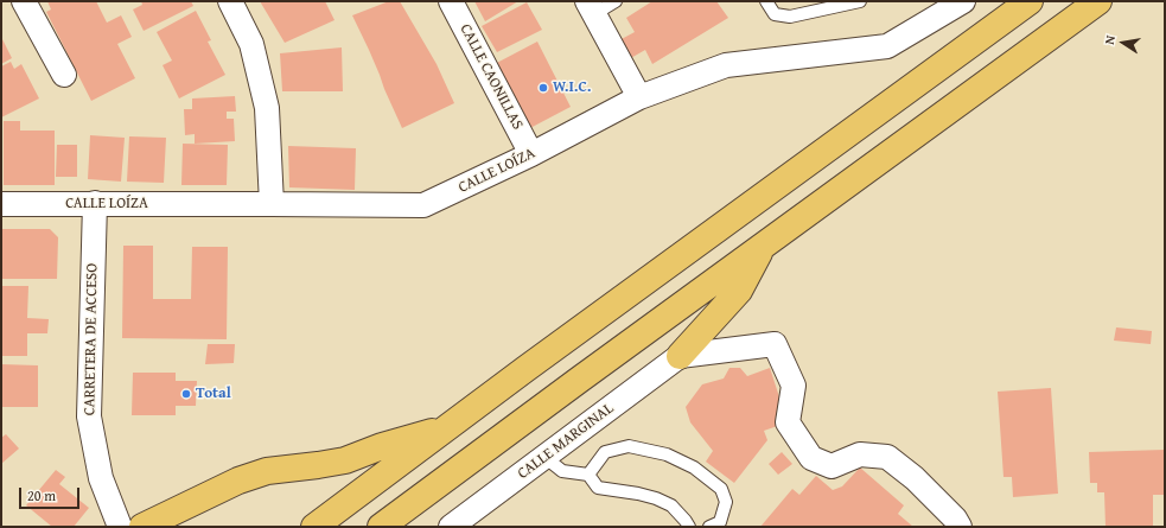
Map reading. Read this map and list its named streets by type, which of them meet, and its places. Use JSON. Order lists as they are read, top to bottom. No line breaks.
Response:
{"streets":{"street":["CALLE CAONILLAS","CALLE LOÍZA","CARRETERA DE ACCESO","CALLE MARGINAL"]},"crossings":[["CALLE CAONILLAS","CALLE LOÍZA"],["CALLE LOÍZA","CARRETERA DE ACCESO"]],"places":["W.I.C.","Total"],"scale_bar":"20 m","north":"left"}
